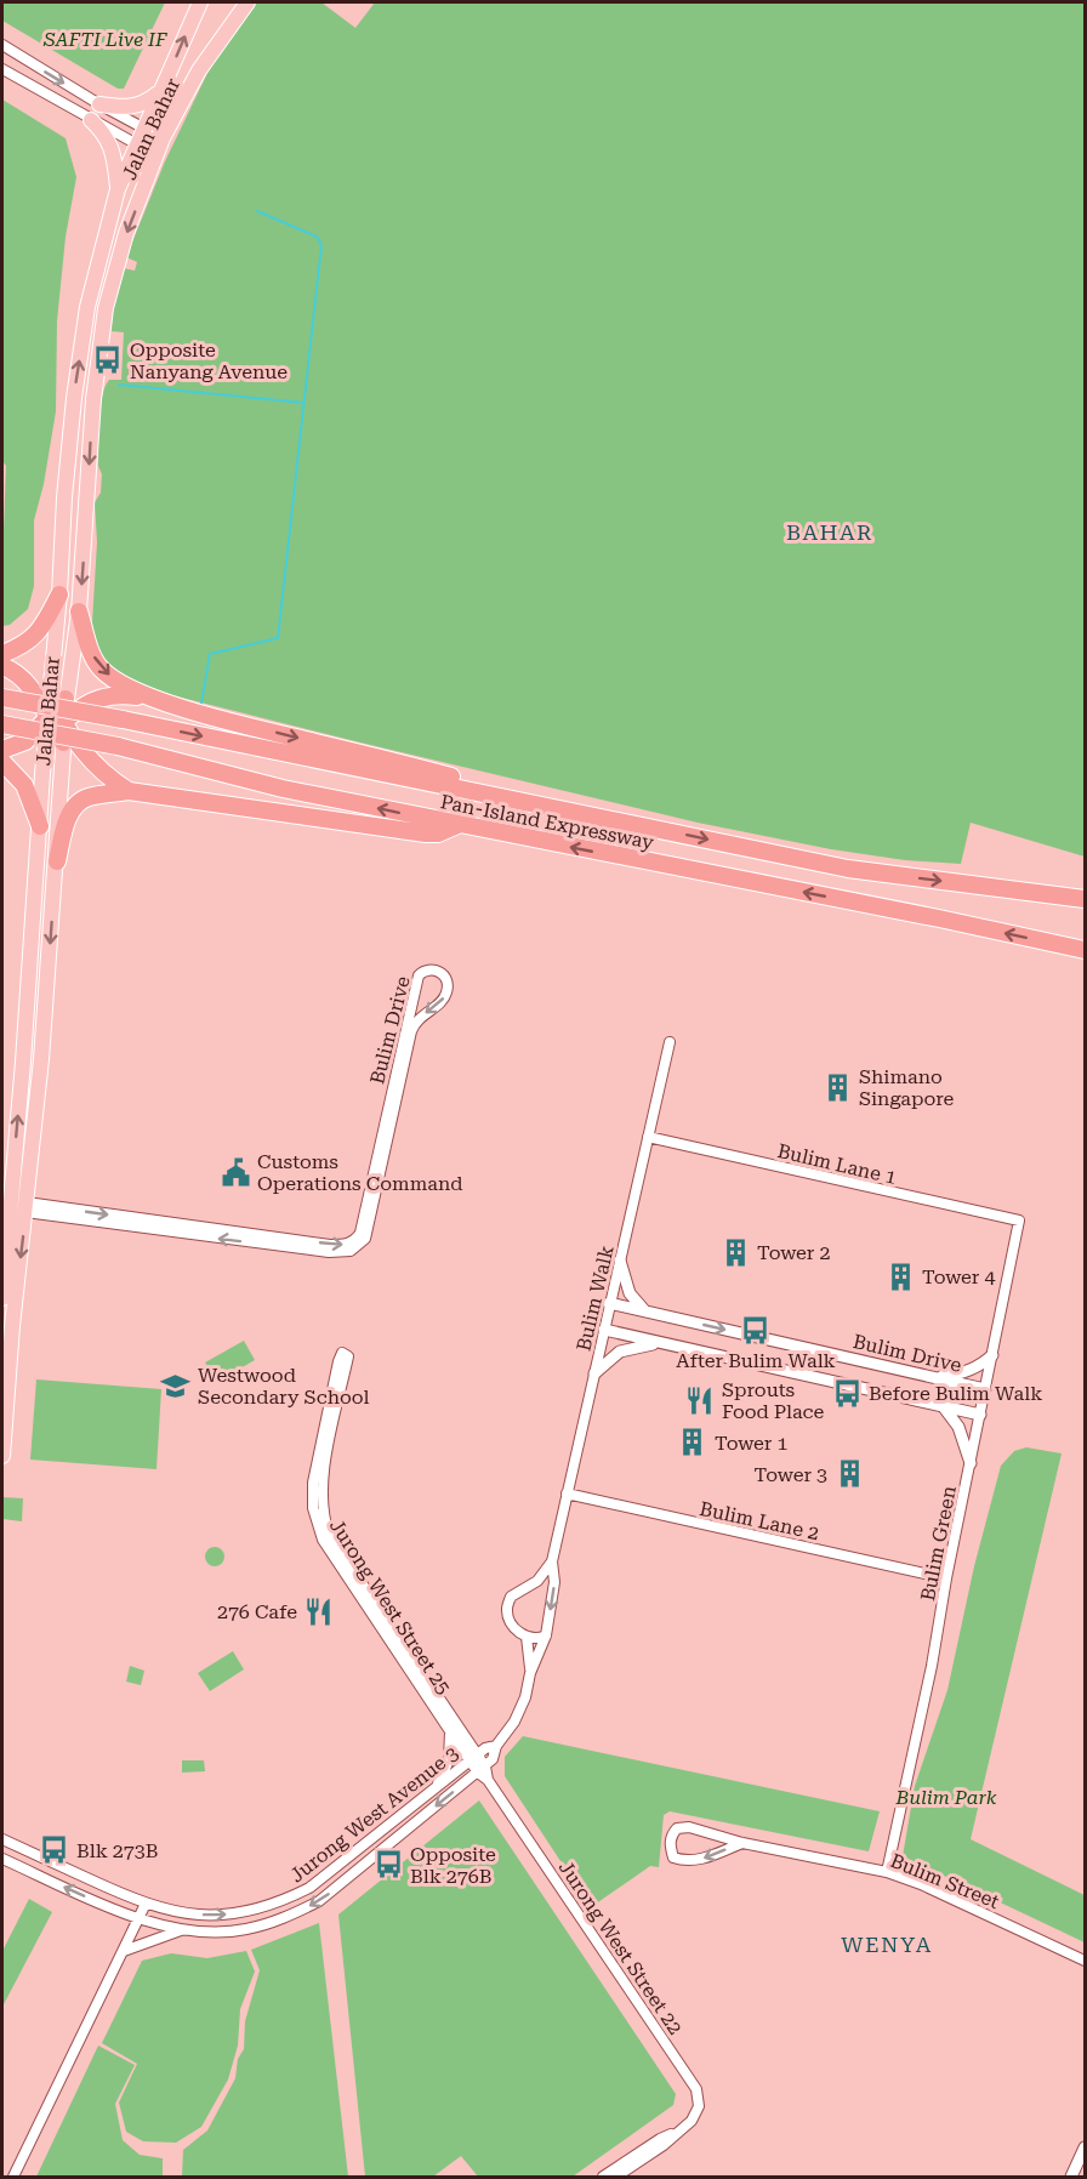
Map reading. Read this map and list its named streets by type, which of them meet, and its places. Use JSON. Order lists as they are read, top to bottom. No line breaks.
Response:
{"streets":{"highway":["Pan-Island Expressway"],"main road":["Jalan Bahar"],"street":["Bulim Drive","Bulim Lane 1","Bulim Walk","Bulim Lane 2","Bulim Green","Jurong West Street 25","Jurong West Avenue 3","Bulim Street","Jurong West Street 22"]},"crossings":[["Jalan Bahar","Bulim Drive"],["Bulim Drive","Bulim Walk"],["Bulim Drive","Bulim Green"],["Bulim Lane 1","Bulim Walk"],["Bulim Lane 1","Bulim Green"],["Bulim Walk","Bulim Lane 2"],["Bulim Walk","Jurong West Street 25"],["Bulim Walk","Jurong West Avenue 3"],["Bulim Walk","Jurong West Street 22"],["Bulim Lane 2","Bulim Green"],["Bulim Green","Bulim Street"],["Jurong West Street 25","Jurong West Avenue 3"],["Jurong West Street 25","Jurong West Street 22"],["Jurong West Avenue 3","Jurong West Street 22"]],"districts":["BAHAR","WENYA"],"parks":["SAFTI Live IF","Bulim Park"],"places":{"bus stop":["Opposite Nanyang Avenue","After Bulim Walk","Before Bulim Walk","Blk 273B","Opposite Blk 276B"],"building":["Shimano Singapore","Tower 2","Tower 4","Tower 1","Tower 3"],"public building":["Customs Operations Command"],"school or university":["Westwood Secondary School"],"restaurant":["Sprouts Food Place","276 Cafe"]}}
